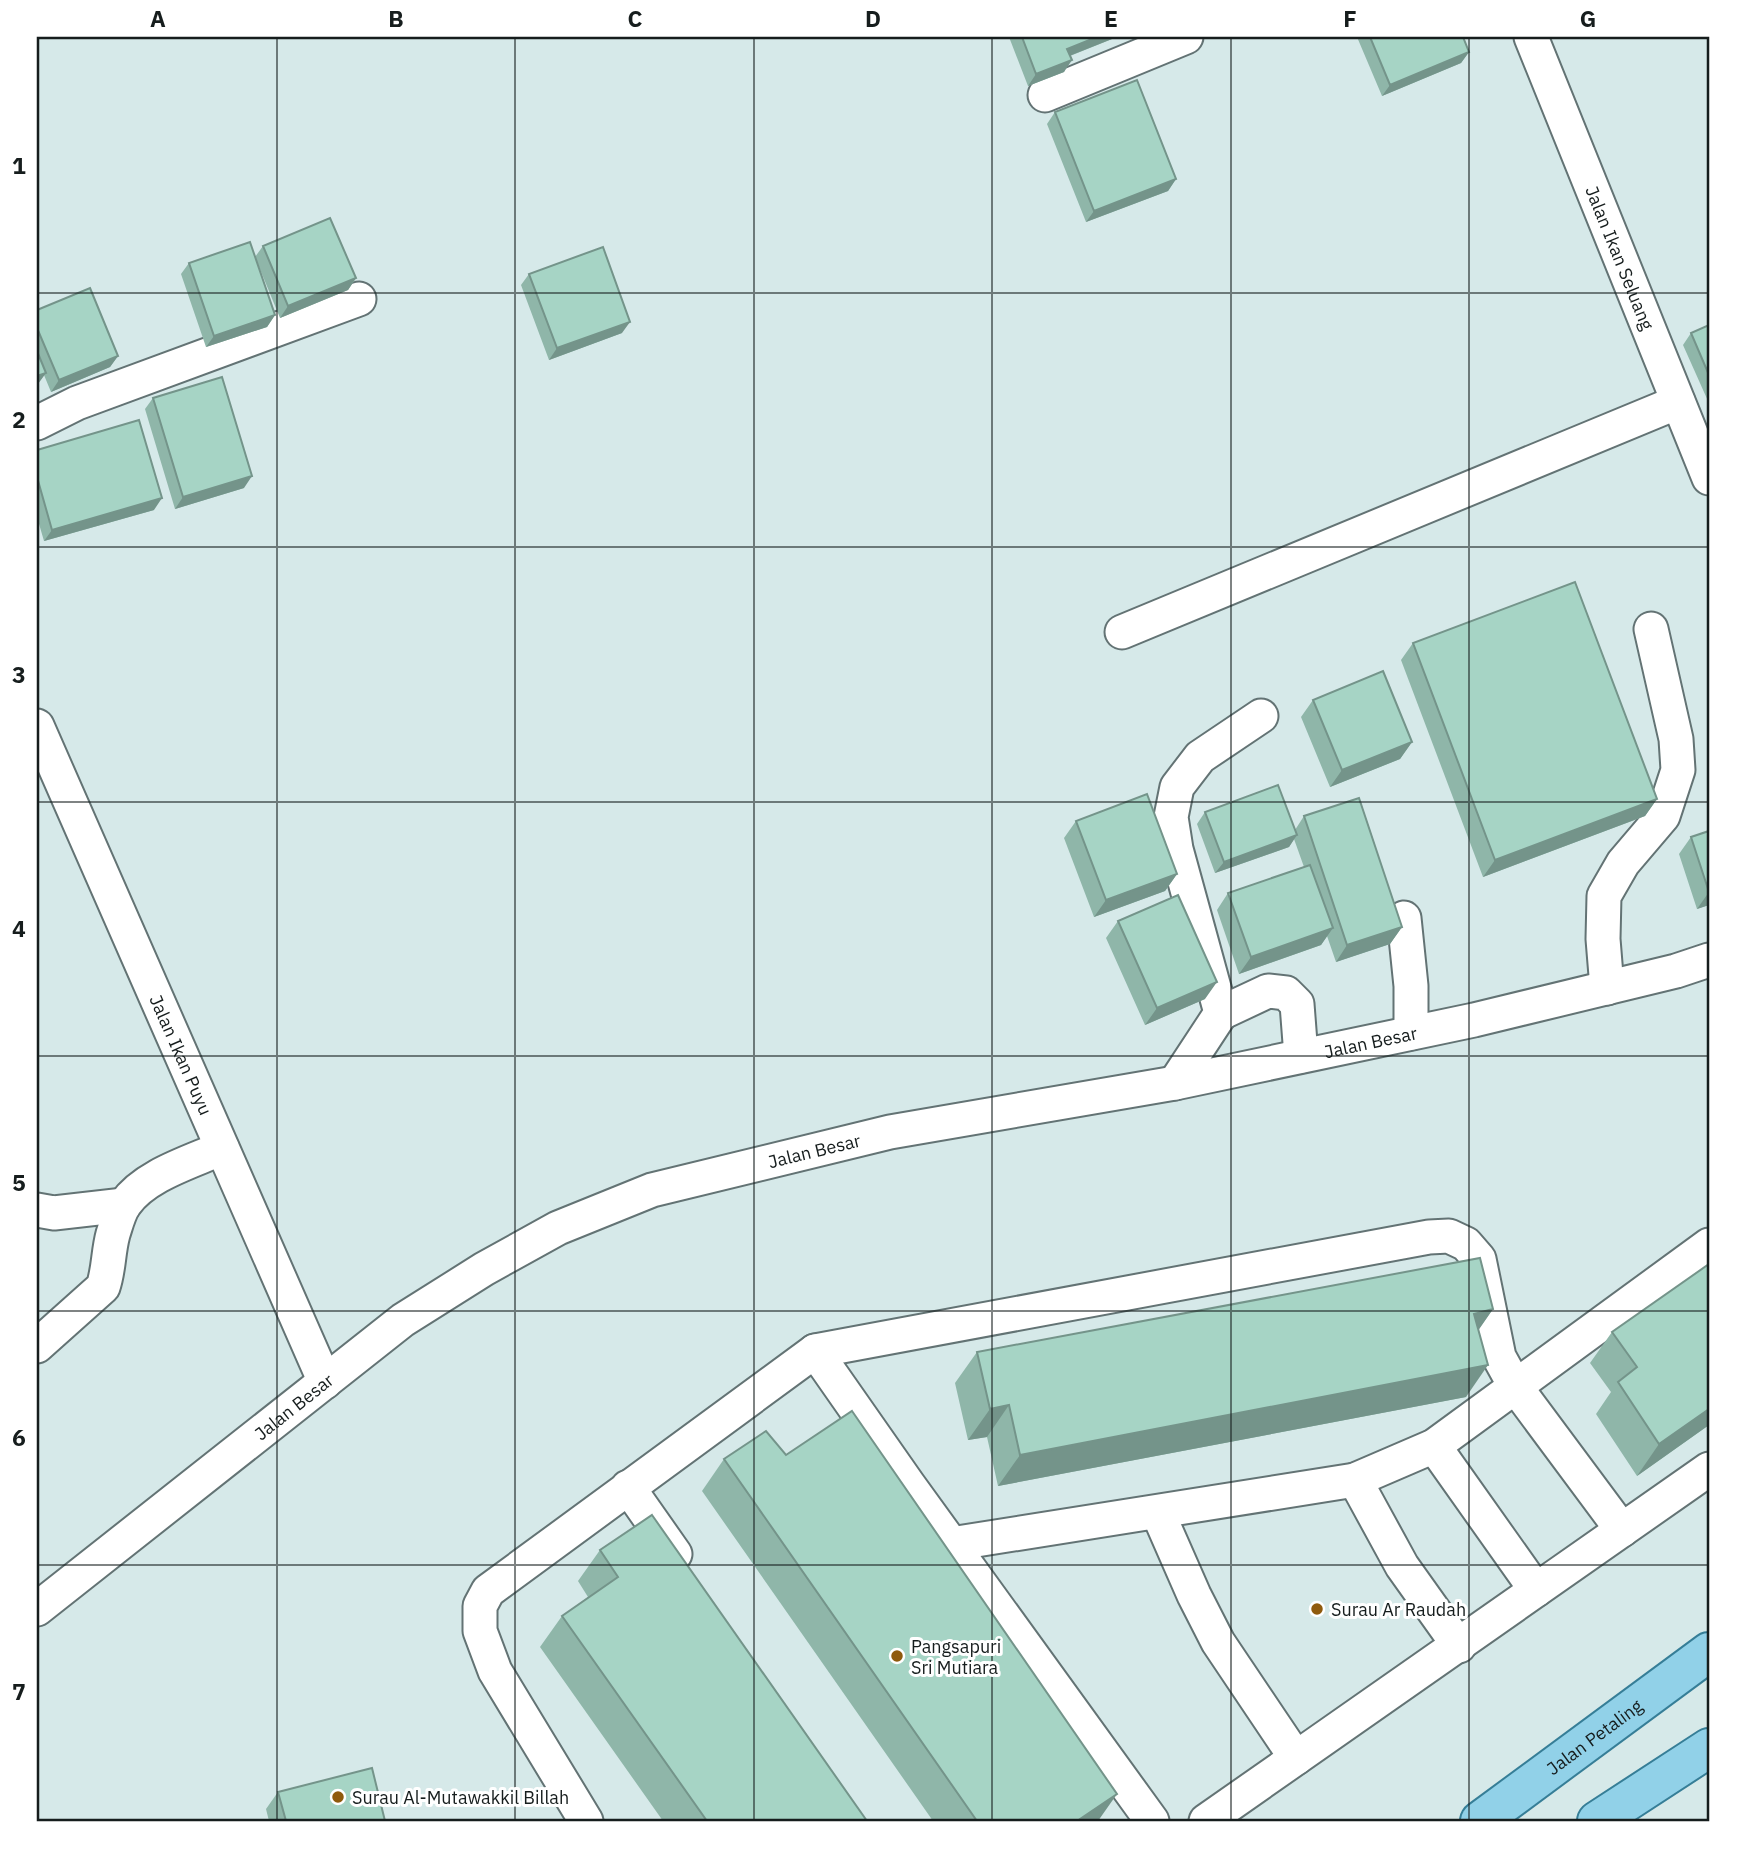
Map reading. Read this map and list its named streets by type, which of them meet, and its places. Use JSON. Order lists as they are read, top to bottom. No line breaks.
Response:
{"streets":{"main road":["Jalan Petaling"],"street":["Jalan Ikan Seluang","Jalan Besar","Jalan Ikan Puyu"]},"crossings":[["Jalan Besar","Jalan Ikan Puyu"]],"places":["Surau Ar Raudah","Pangsapuri Sri Mutiara","Surau Al-Mutawakkil Billah"],"grid":{"columns":["A","B","C","D","E","F","G"],"rows":["1","2","3","4","5","6","7"]}}
